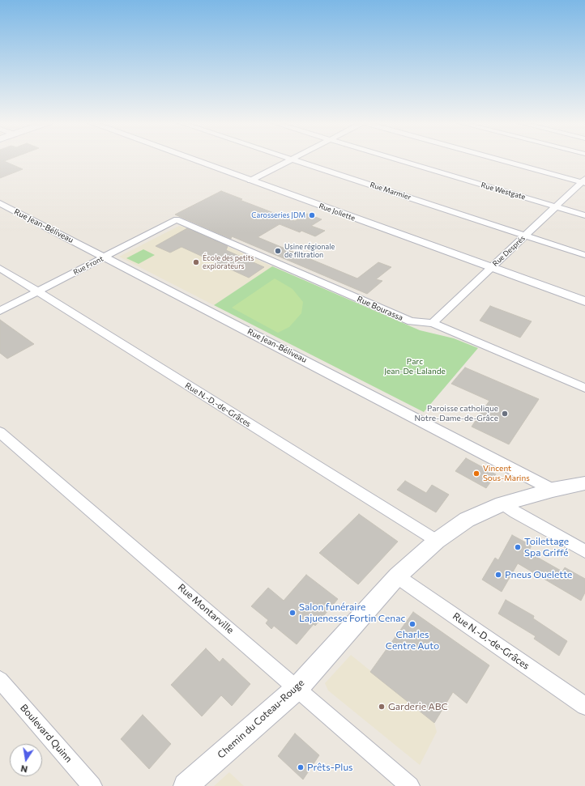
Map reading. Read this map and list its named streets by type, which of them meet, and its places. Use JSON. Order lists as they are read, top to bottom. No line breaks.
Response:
{"streets":{"street":["Rue Marmier","Rue Westgate","Rue Joliette","Rue Jean-Béliveau","Rue Després","Rue Front","Rue Bourassa","Rue N.-D.-de-Grâces","Rue Montarville","Chemin du Coteau-Rouge","Boulevard Quinn"]},"crossings":[["Rue Marmier","Rue Després"],["Rue Westgate","Rue Després"],["Rue Joliette","Rue Després"],["Rue Jean-Béliveau","Rue Front"],["Rue Jean-Béliveau","Chemin du Coteau-Rouge"],["Rue Després","Rue Bourassa"],["Rue Front","Rue Bourassa"],["Rue Front","Rue N.-D.-de-Grâces"],["Rue N.-D.-de-Grâces","Chemin du Coteau-Rouge"],["Rue Montarville","Chemin du Coteau-Rouge"]],"parks":["Parc Jean-De-Lalande"],"places":["Carosseries JDM","Usine régionale de filtration","École des petits explorateurs","Paroisse catholique Notre-Dame-de-Grâce","Vincent Sous-Marins","Toilettage Spa Griffé","Pneus Ouelette","Salon funéraire Lajuenesse Fortin Cenac","Charles Centre Auto","Garderie ABC","Prêts-Plus"],"north":"bottom"}
